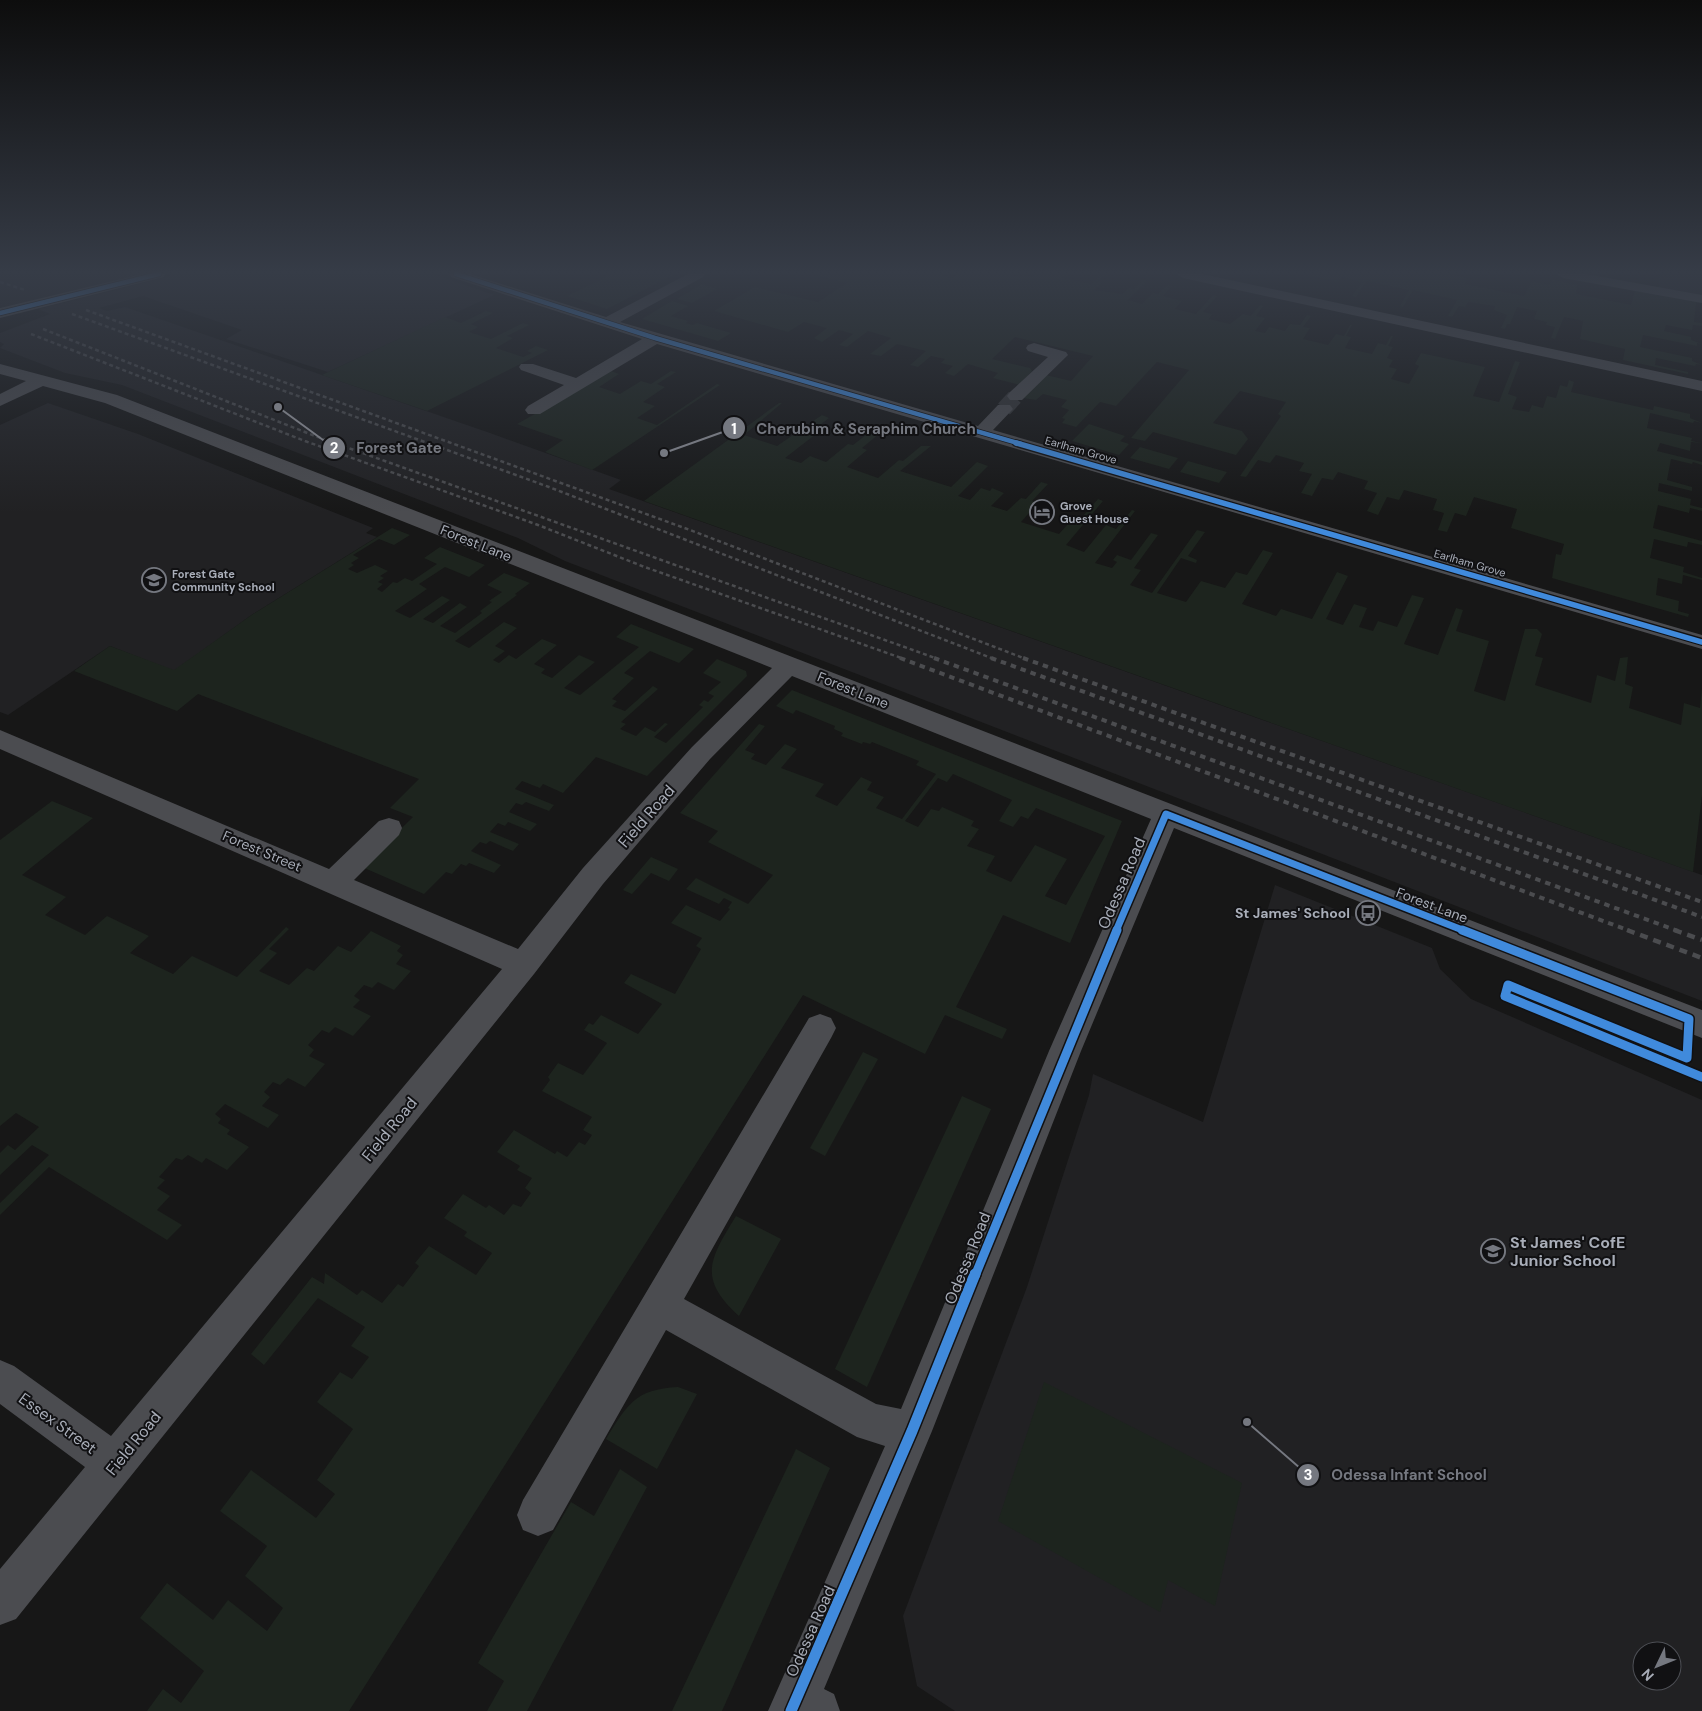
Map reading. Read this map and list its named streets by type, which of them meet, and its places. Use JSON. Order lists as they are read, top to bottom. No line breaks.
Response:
{"streets":{"street":["Earlham Grove","Forest Lane","Field Road","Forest Street","Odessa Road","Essex Street"]},"crossings":[["Forest Lane","Field Road"],["Forest Lane","Odessa Road"],["Field Road","Forest Street"],["Field Road","Essex Street"]],"places":{"other":["Forest Gate","Cherubim & Seraphim Church","Odessa Infant School"],"hotel":["Grove Guest House"],"school or university":["Forest Gate Community School","St James' CofE Junior School"],"bus stop":["St James' School"]},"north":"bottom left"}
